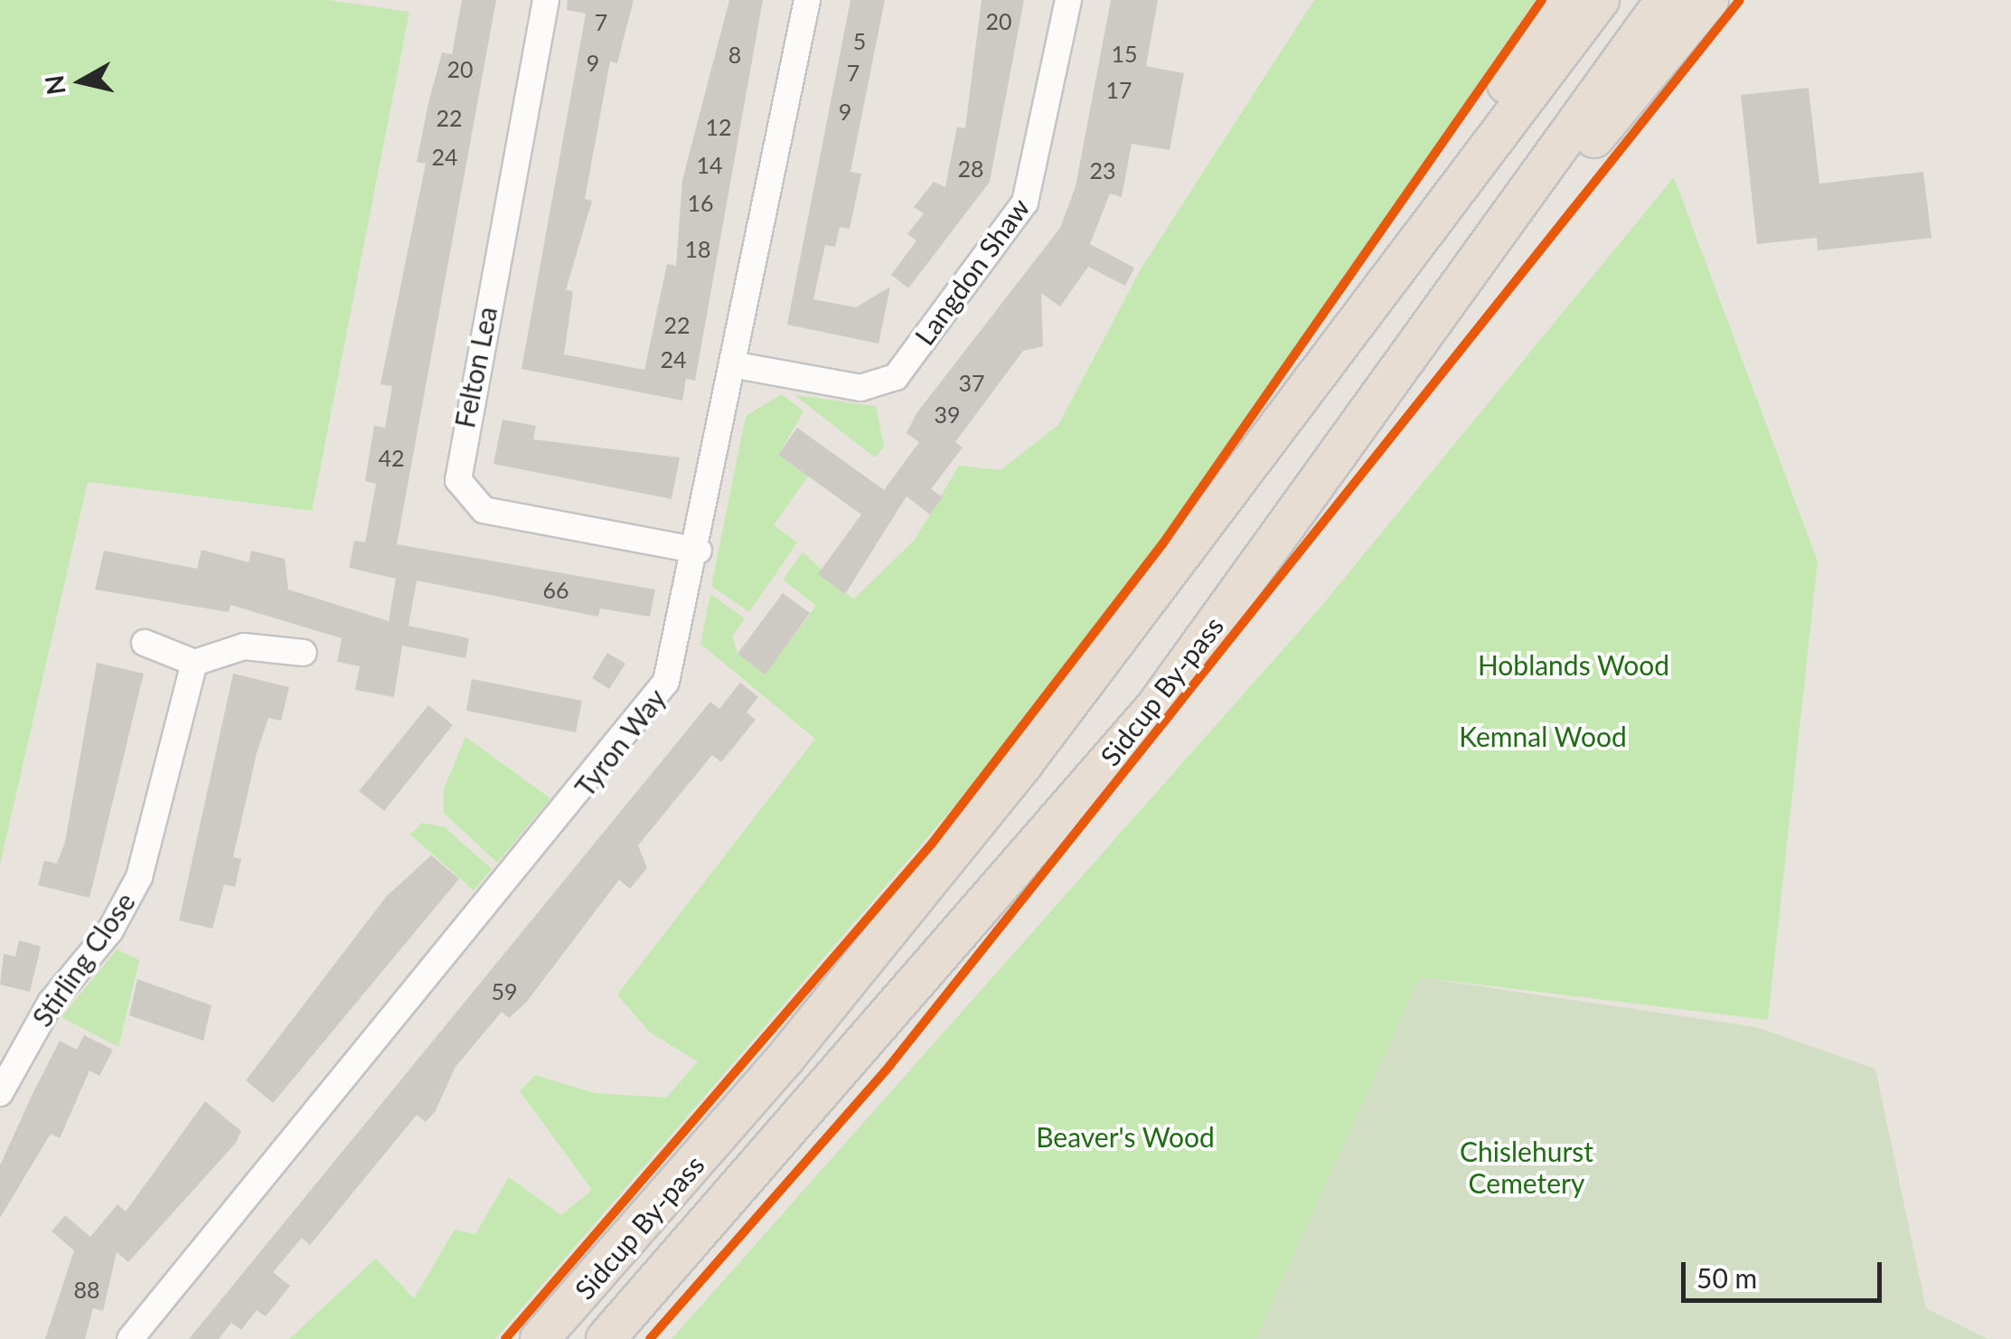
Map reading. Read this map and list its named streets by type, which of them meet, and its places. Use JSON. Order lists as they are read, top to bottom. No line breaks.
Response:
{"streets":{"highway":["Sidcup By-pass"],"street":["Langdon Shaw","Felton Lea","Tyron Way","Stirling Close"]},"crossings":[["Langdon Shaw","Tyron Way"],["Felton Lea","Tyron Way"]],"parks":["Hoblands Wood","Kemnal Wood","Beaver's Wood","Chislehurst Cemetery"],"house_numbers":["20","7","5","15","8","9","20","7","17","9","22","12","24","14","28","23","16","18","22","24","37","39","42","66","59","88"],"scale_bar":"50 m","north":"left"}
